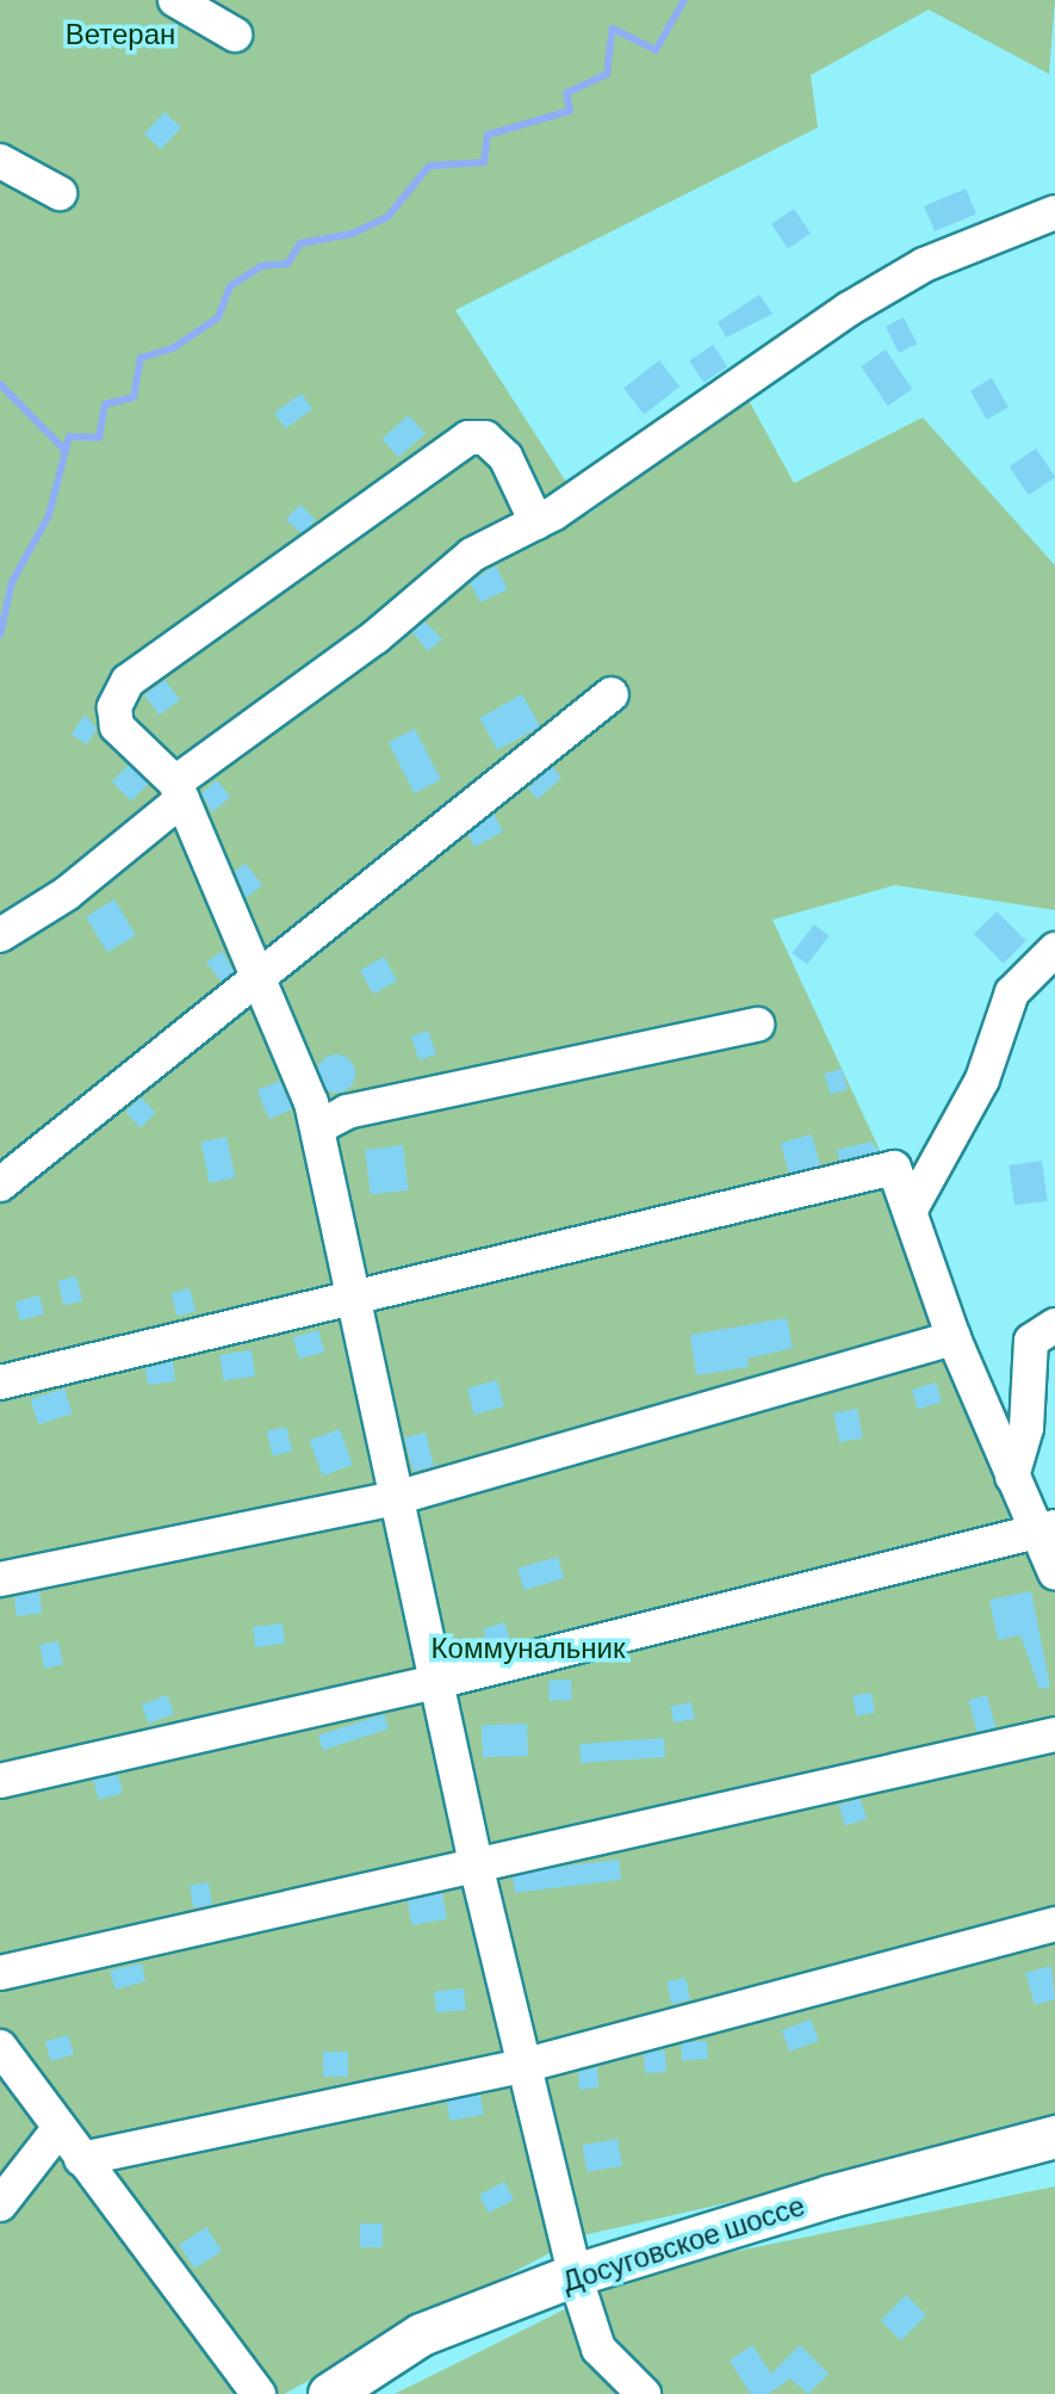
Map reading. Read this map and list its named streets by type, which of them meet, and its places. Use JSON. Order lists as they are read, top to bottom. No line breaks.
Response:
{"streets":{"main road":["Досуговское шоссе"]},"parks":["Ветеран","Коммунальник"]}
